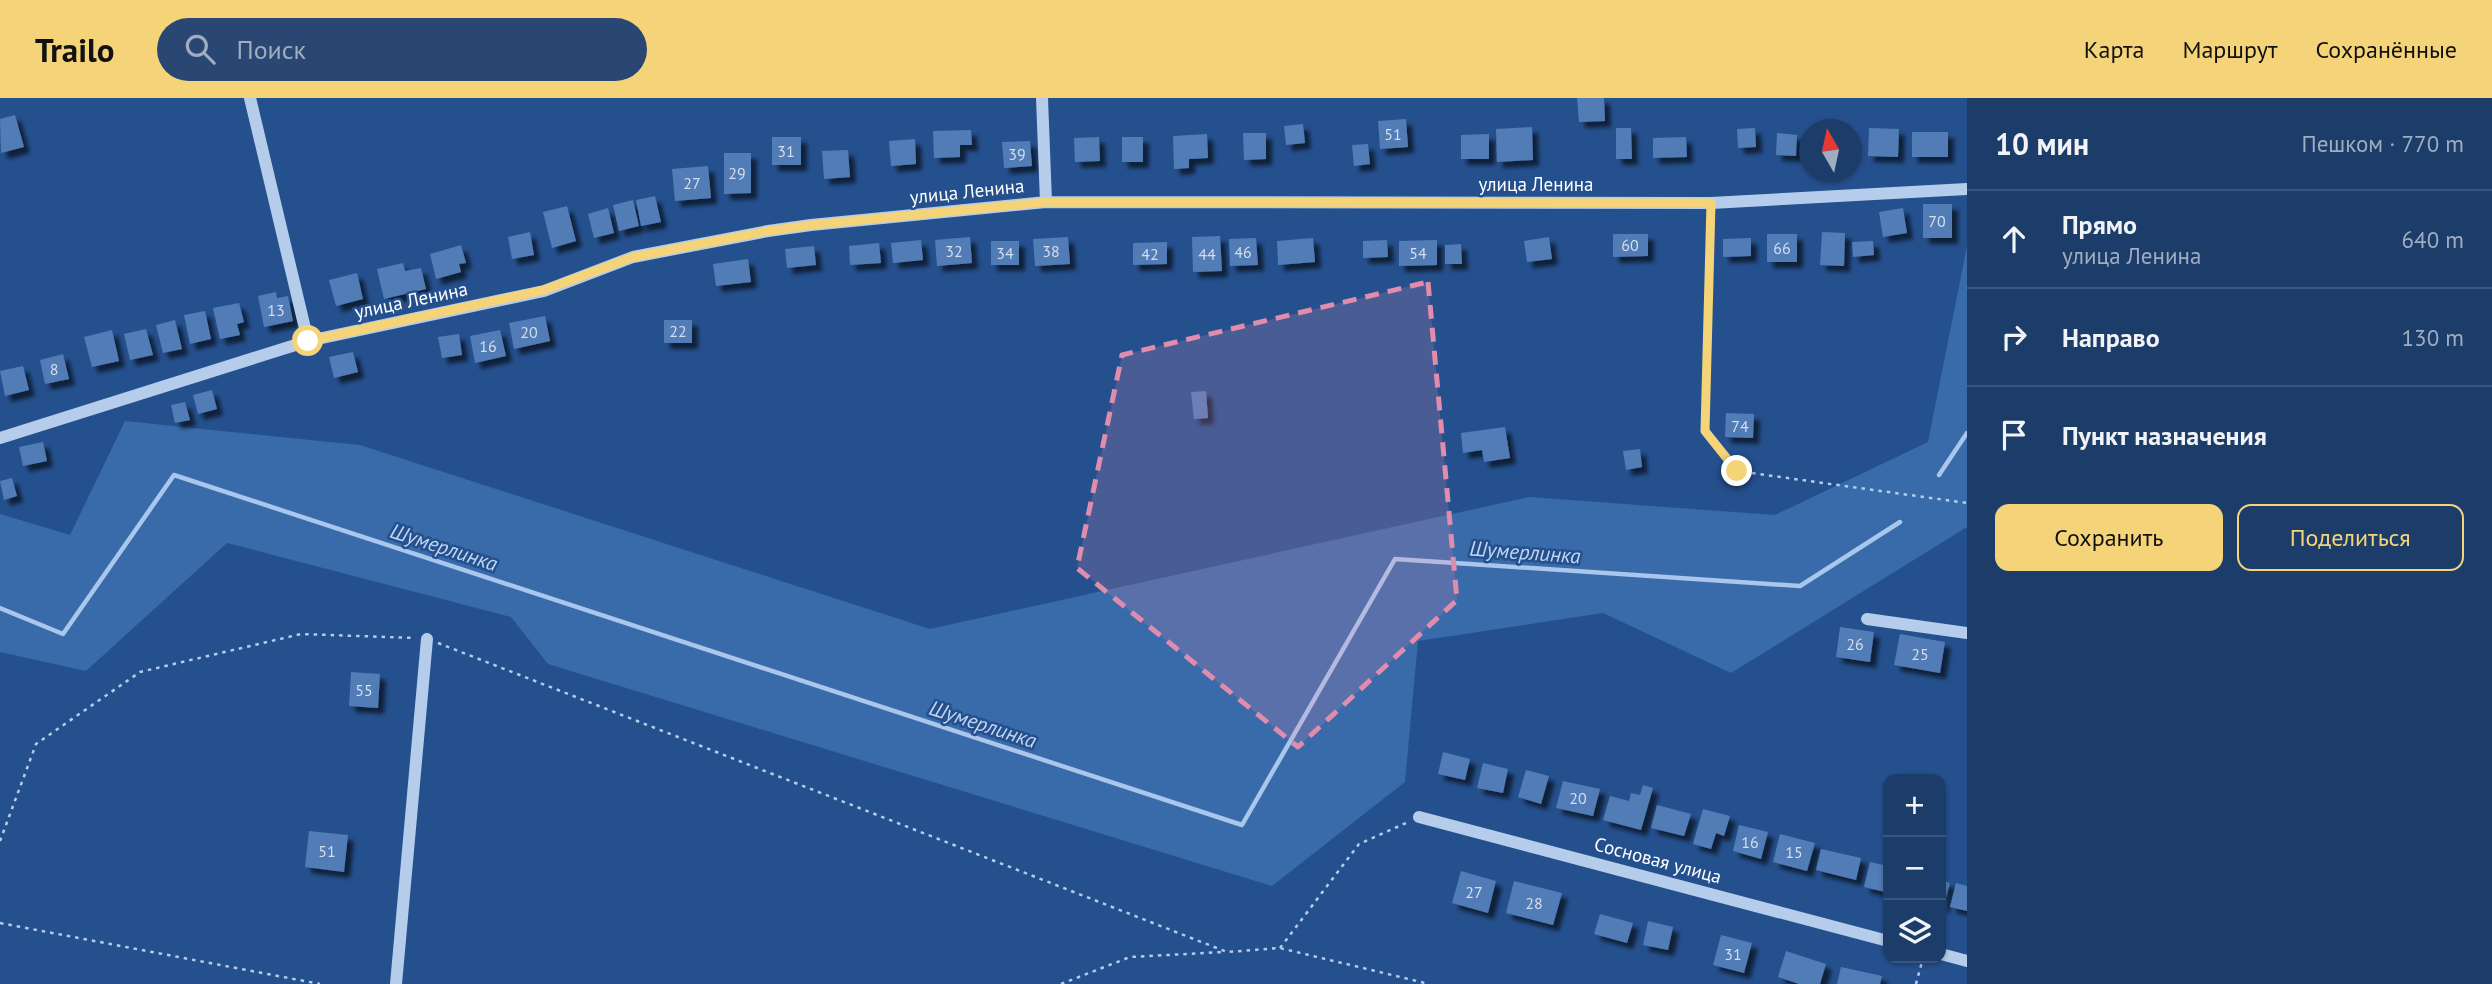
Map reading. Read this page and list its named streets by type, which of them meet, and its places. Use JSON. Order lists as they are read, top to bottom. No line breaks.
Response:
{"streets":{"street":["улица Ленина","Сосновая улица"]},"water":["Шумерлинка"],"house_numbers":["51","31","39","29","27","70","60","66","32","38","46","34","54","42","44","13","22","20","16","8","74","26","25","55","20","16","51","15","27","28","31"],"north":"top","page":{"header":"Trailo","search":"Поиск","nav":["Карта","Маршрут","Сохранённые"],"heading":["10 мин","Пешком · 770 m"],"list":[["Прямо","улица Ленина","640 m"],["Направо","130 m"],"Пункт назначения"],"buttons":["Сохранить","Поделиться"],"map_buttons":["+","−"]}}
